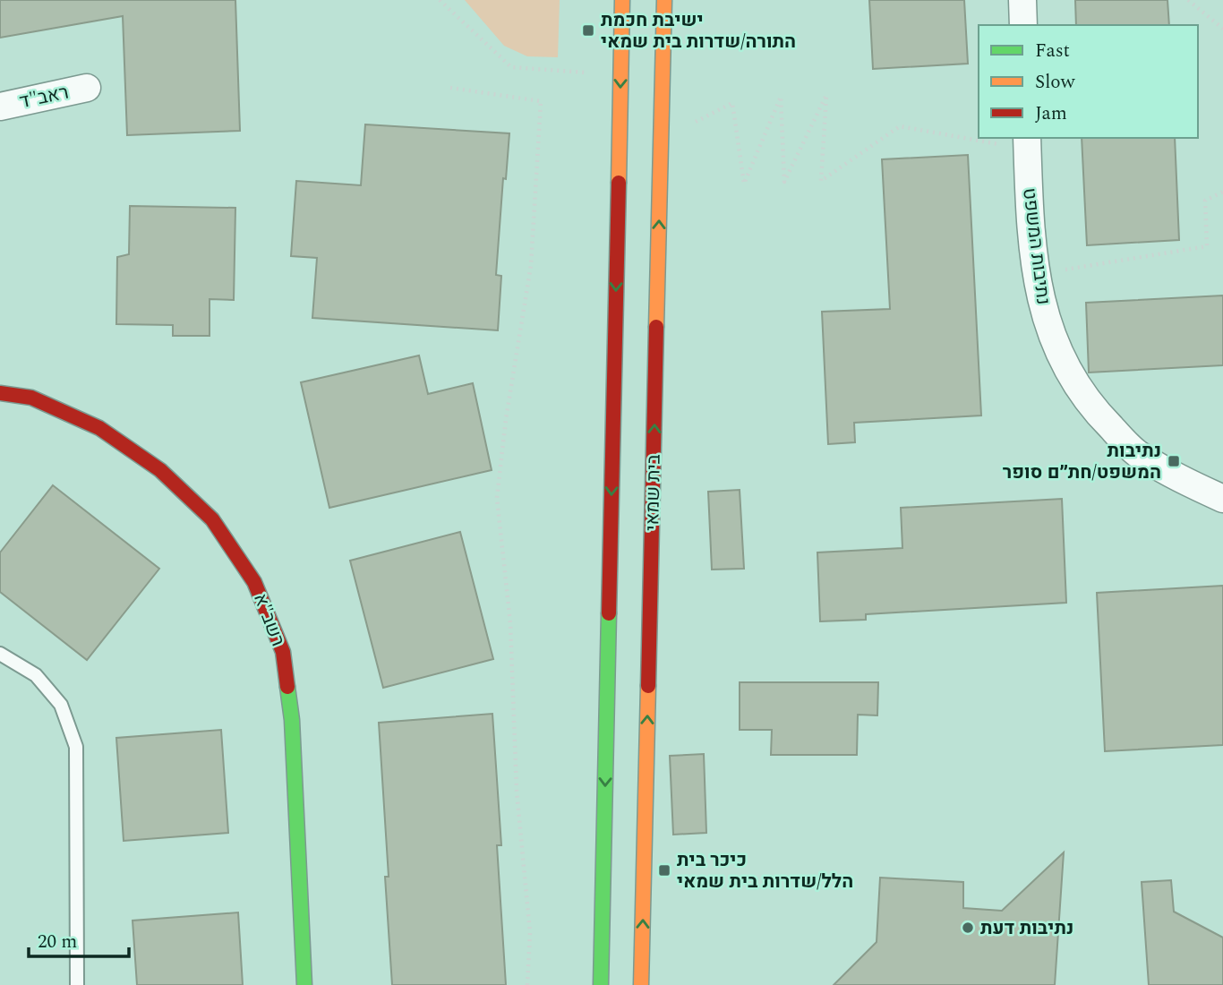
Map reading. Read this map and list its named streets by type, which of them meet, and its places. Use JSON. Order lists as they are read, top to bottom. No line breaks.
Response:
{"streets":{"street":["ראב\"ד","נתיבות המשפט","בית שמאי","רשב\"א"]},"places":{"transit":["ישיבת חכמת התורה/שדרות בית שמאי","נתיבות המשפט/חת״ם סופר","כיכר בית הלל/שדרות בית שמאי"],"other":["נתיבות דעת"]},"legend":["Fast","Slow","Jam"],"scale_bar":"20 m"}
